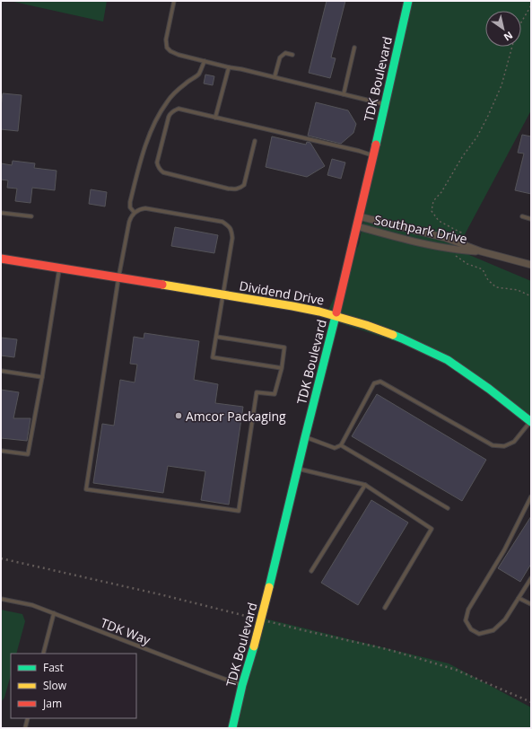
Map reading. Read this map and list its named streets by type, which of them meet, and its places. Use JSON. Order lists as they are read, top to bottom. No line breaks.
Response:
{"streets":{"street":["TDK Boulevard","Southpark Drive","Dividend Drive"],"lane":["TDK Way"]},"crossings":[["TDK Boulevard","Southpark Drive"],["TDK Boulevard","Dividend Drive"],["TDK Boulevard","TDK Way"]],"places":["Amcor Packaging"],"legend":["Fast","Slow","Jam"],"north":"bottom right"}
